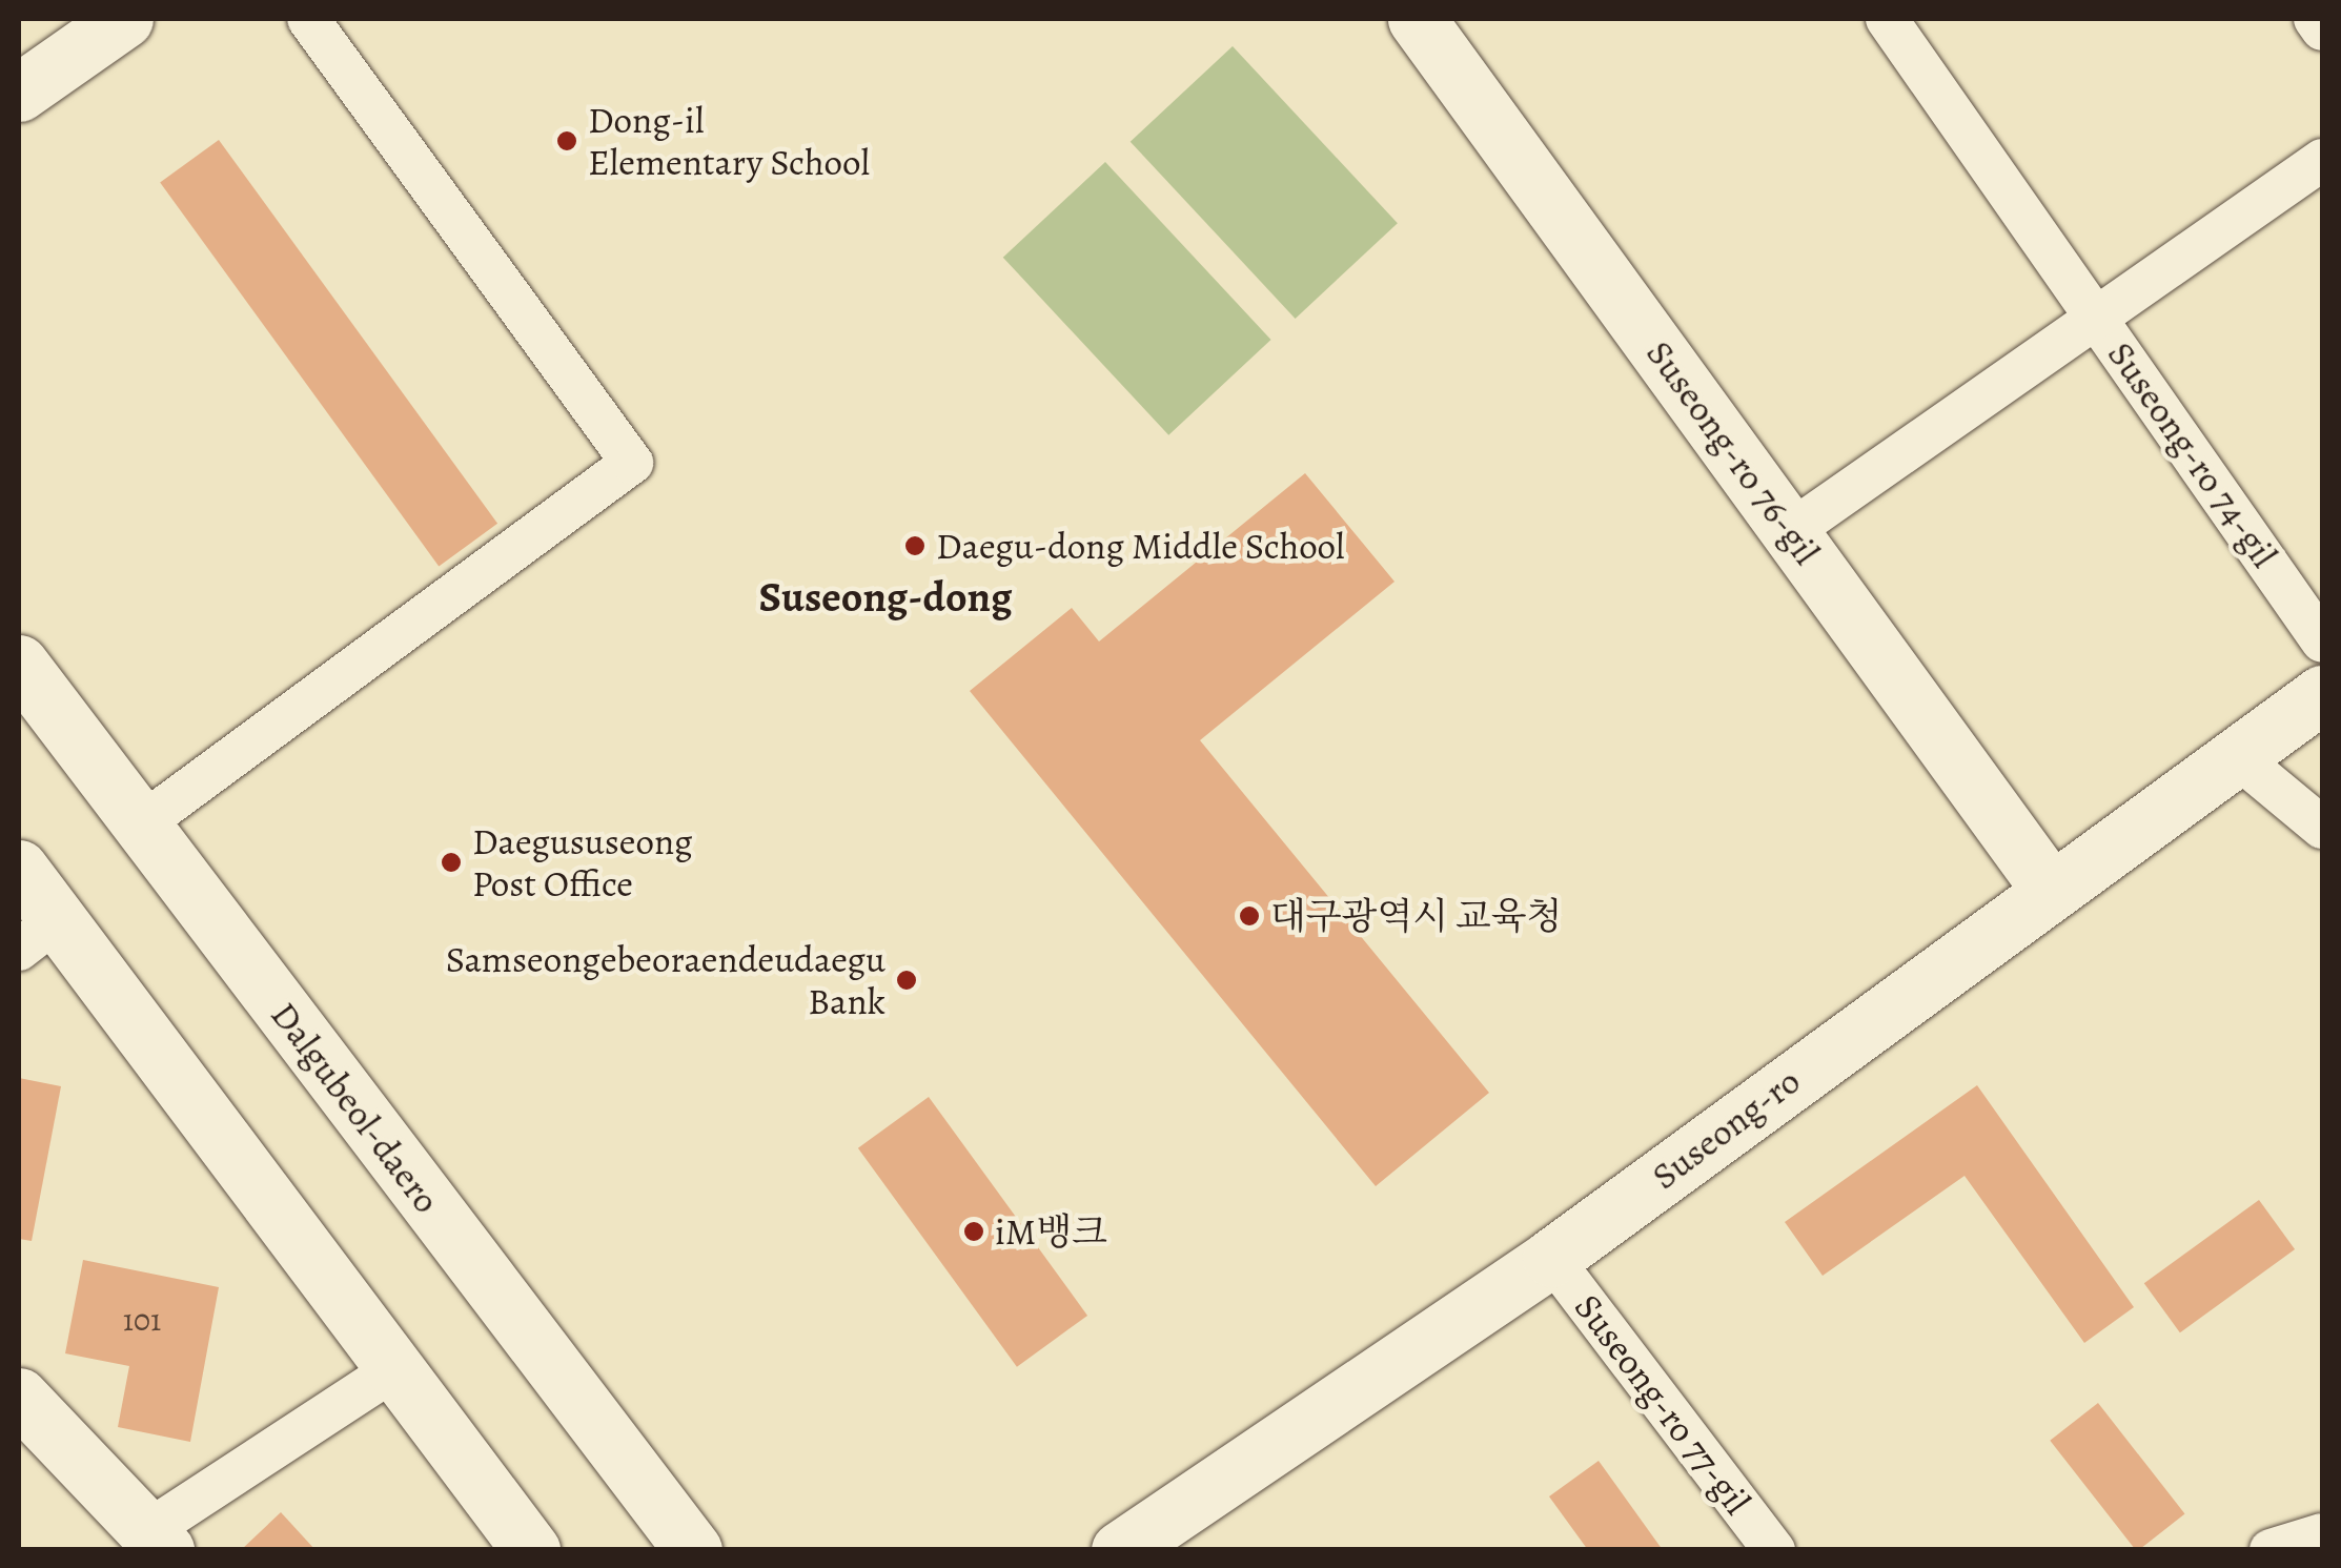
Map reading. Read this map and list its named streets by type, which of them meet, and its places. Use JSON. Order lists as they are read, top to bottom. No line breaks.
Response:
{"streets":{"main road":["Suseong-ro 76-gil","Dalgubeol-daero","Suseong-ro"],"street":["Suseong-ro 74-gil","Suseong-ro 77-gil"]},"crossings":[["Suseong-ro 76-gil","Suseong-ro 74-gil"],["Suseong-ro 76-gil","Suseong-ro"],["Suseong-ro","Suseong-ro 77-gil"]],"districts":["Suseong-dong"],"places":["Dong-il Elementary School","Daegu-dong Middle School","Daegususeong Post Office","대구광역시 교육청","Samseongebeoraendeudaegu Bank","iM뱅크"],"house_numbers":["101"]}
